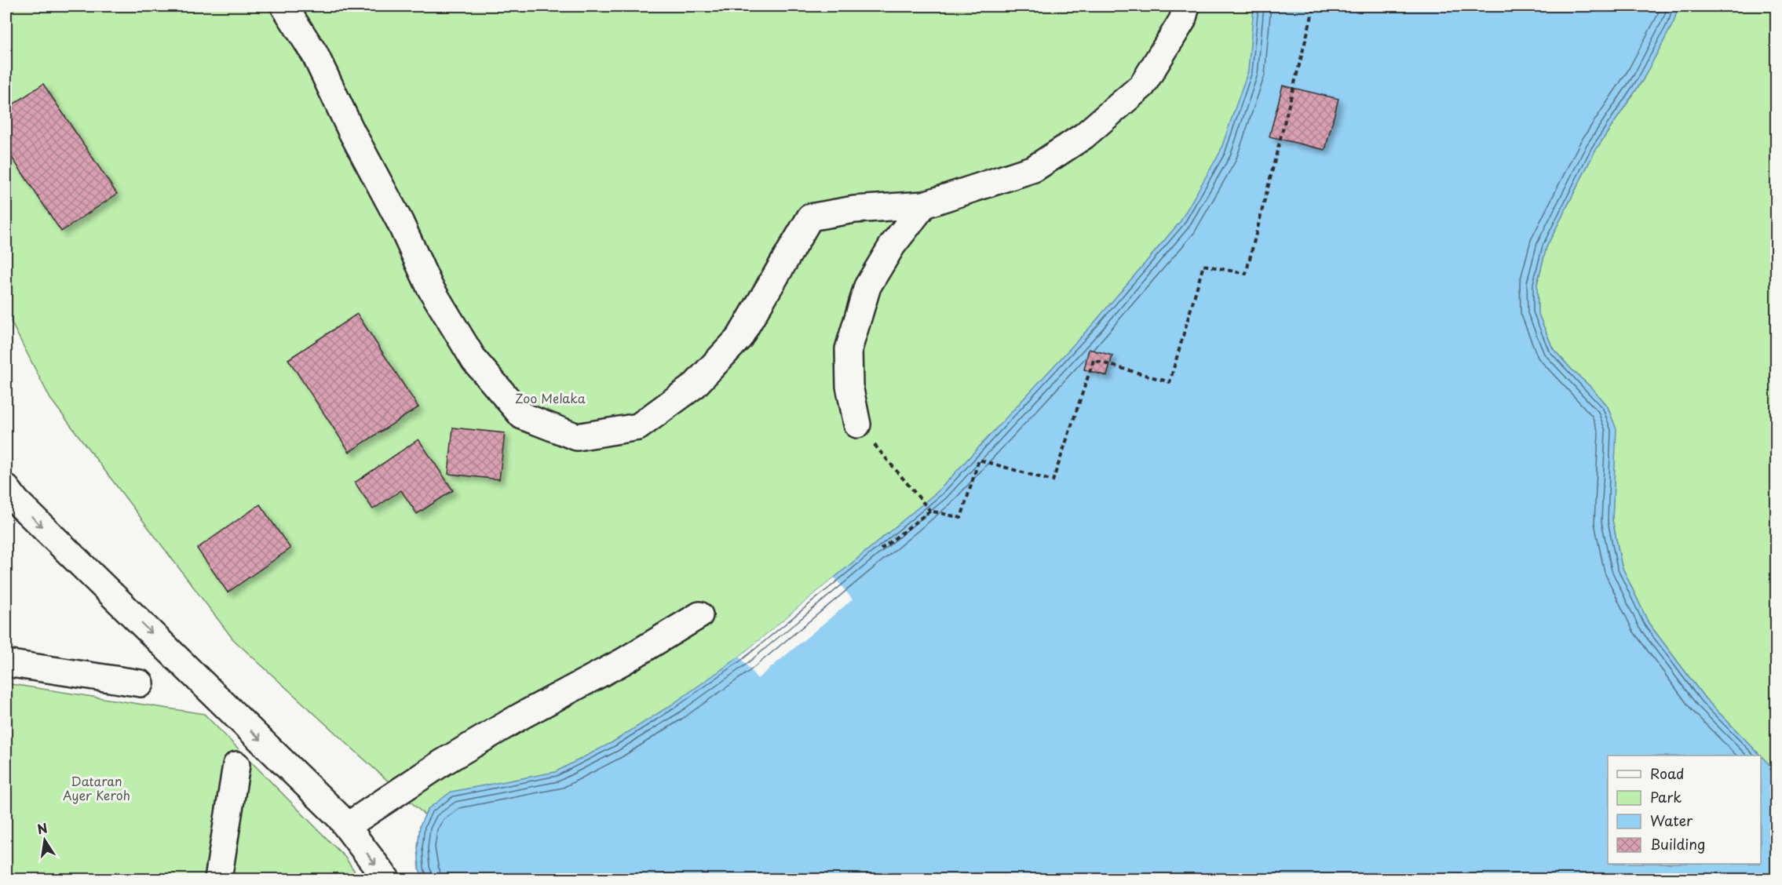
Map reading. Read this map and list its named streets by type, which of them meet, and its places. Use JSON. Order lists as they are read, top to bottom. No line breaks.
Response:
{"parks":["Zoo Melaka","Dataran Ayer Keroh"],"legend":["Road","Park","Water","Building"],"north":"top"}
